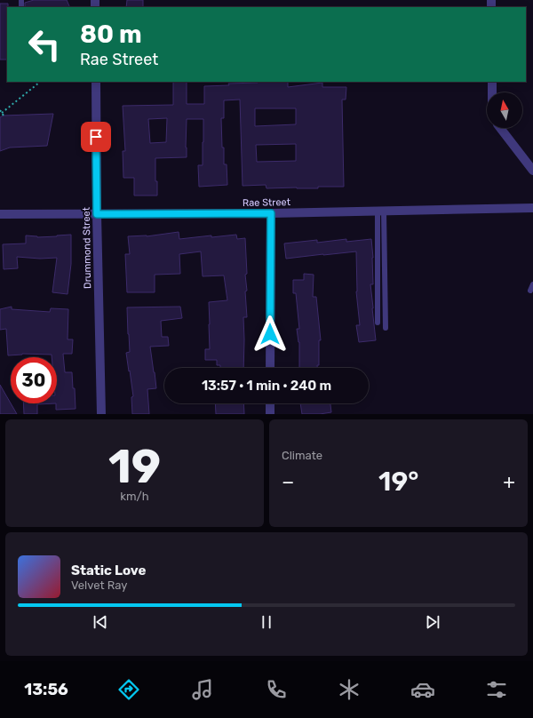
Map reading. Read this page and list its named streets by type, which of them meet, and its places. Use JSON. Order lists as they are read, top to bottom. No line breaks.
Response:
{"streets":{"street":["Rae Street","Drummond Street"]},"crossings":[["Rae Street","Drummond Street"]],"north":"top","page":{"turn":["80 m","Rae Street"],"limit":"30","trip":"13:57 · 1 min · 240 m","tile":[["19","km/h"],"Climate"],"heat":["−","19°","+"],"song":["Static Love","Velvet Ray"],"tabs":"13:56"}}
